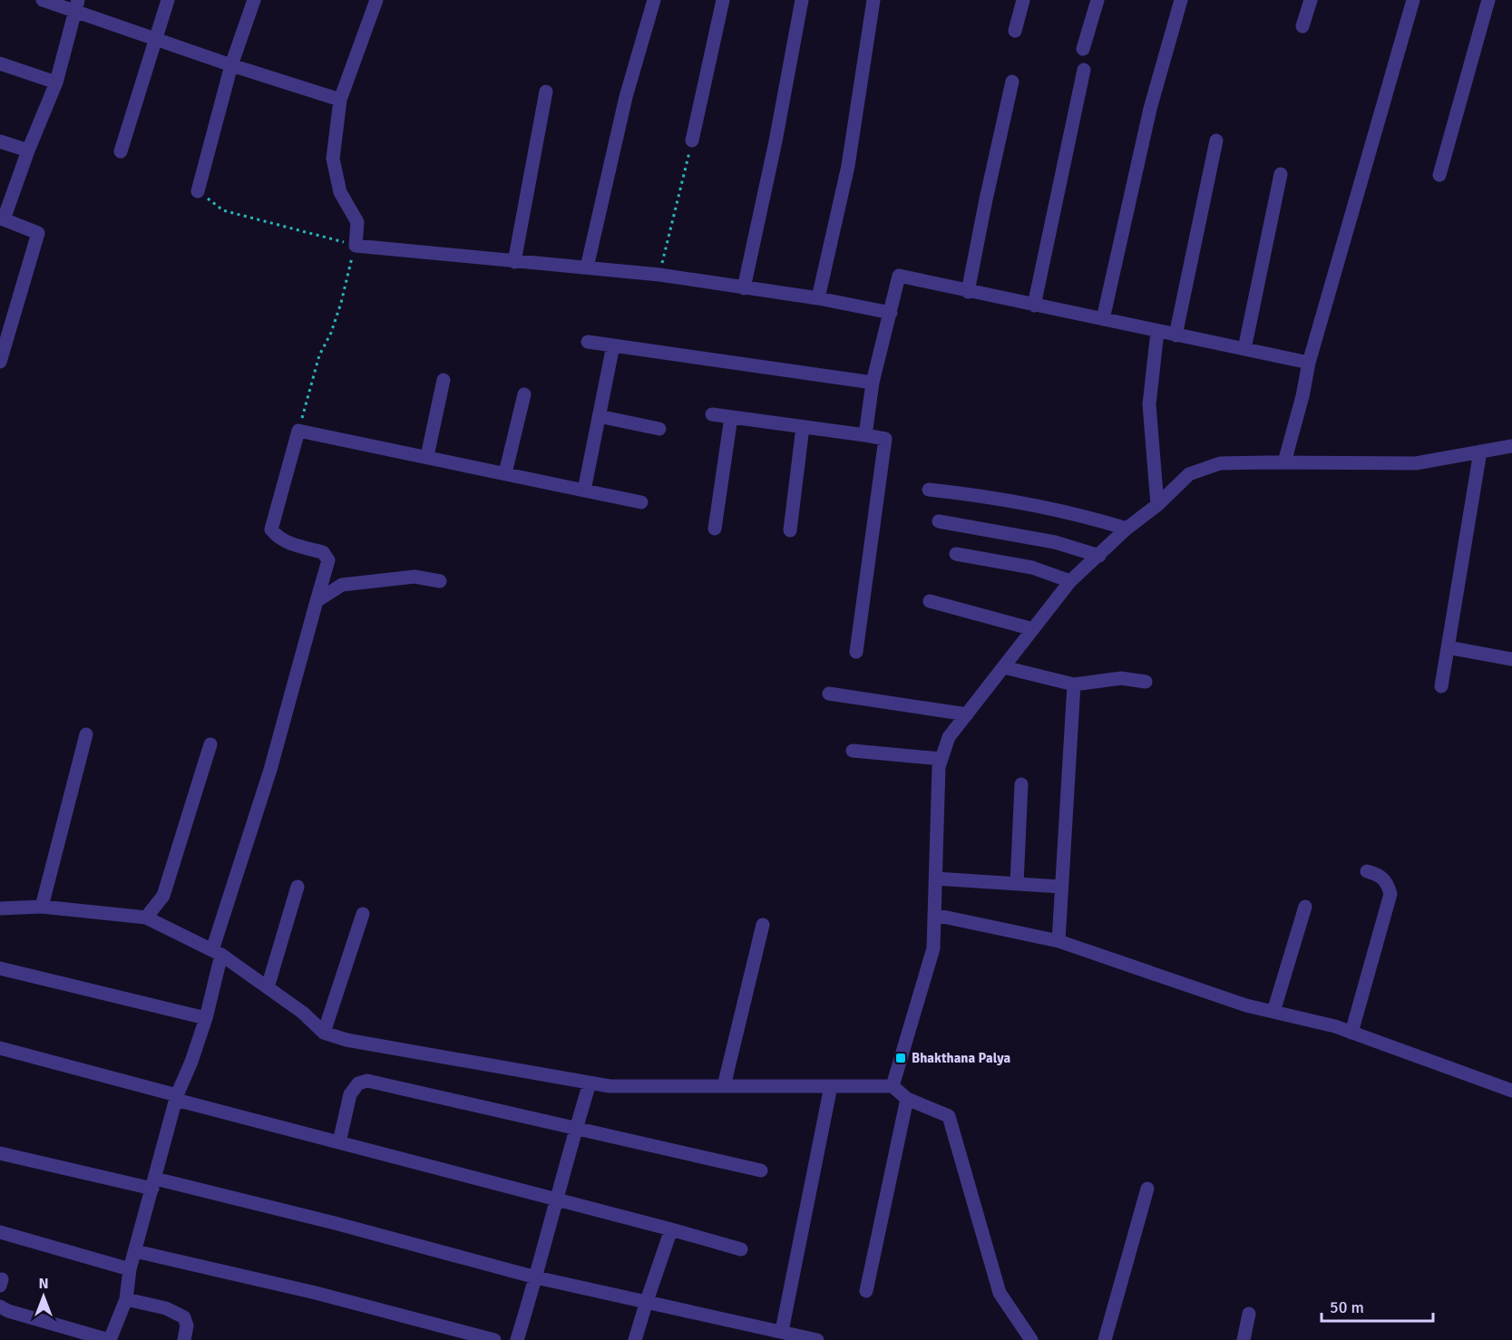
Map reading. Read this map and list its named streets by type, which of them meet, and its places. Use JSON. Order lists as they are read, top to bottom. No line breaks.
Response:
{"places":{"transit":["Bhakthana Palya"]},"scale_bar":"50 m","north":"top"}
